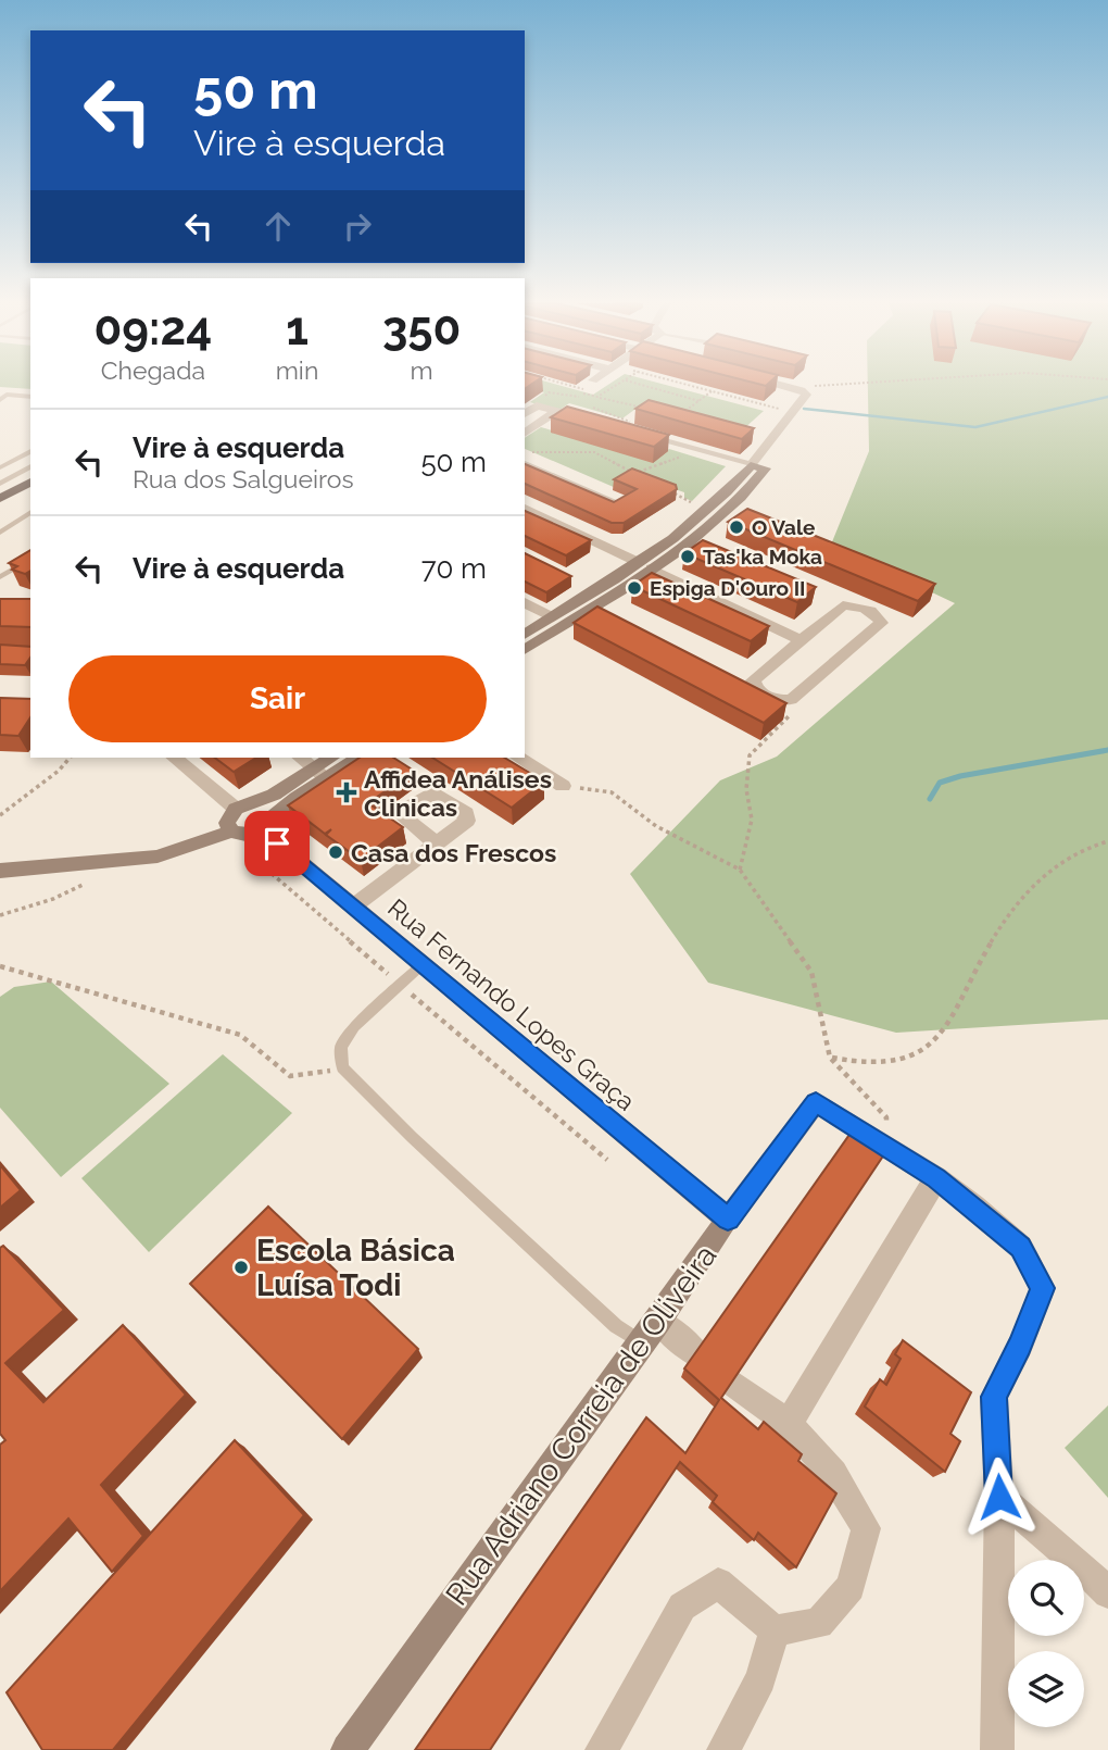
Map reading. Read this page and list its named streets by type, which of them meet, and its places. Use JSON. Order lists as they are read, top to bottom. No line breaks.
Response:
{"streets":{"street":["Rua Fernando Lopes Graça","Rua Adriano Correia de Oliveira"]},"crossings":[["Rua Fernando Lopes Graça","Rua Adriano Correia de Oliveira"]],"places":{"other":["O Vale","Tas'ka Moka","Espiga D'Ouro II","Casa dos Frescos","Escola Básica Luísa Todi"],"health":["Affidea Análises Clinicas"]},"page":{"turn":["50 m","Vire à esquerda"],"eta":["09:24","Chegada","1","min","350","m"],"list":[{"name":"Vire à esquerda","note":"Rua dos Salgueiros","value":"50 m"},{"name":"Vire à esquerda","value":"70 m"}],"buttons":"Sair"}}
